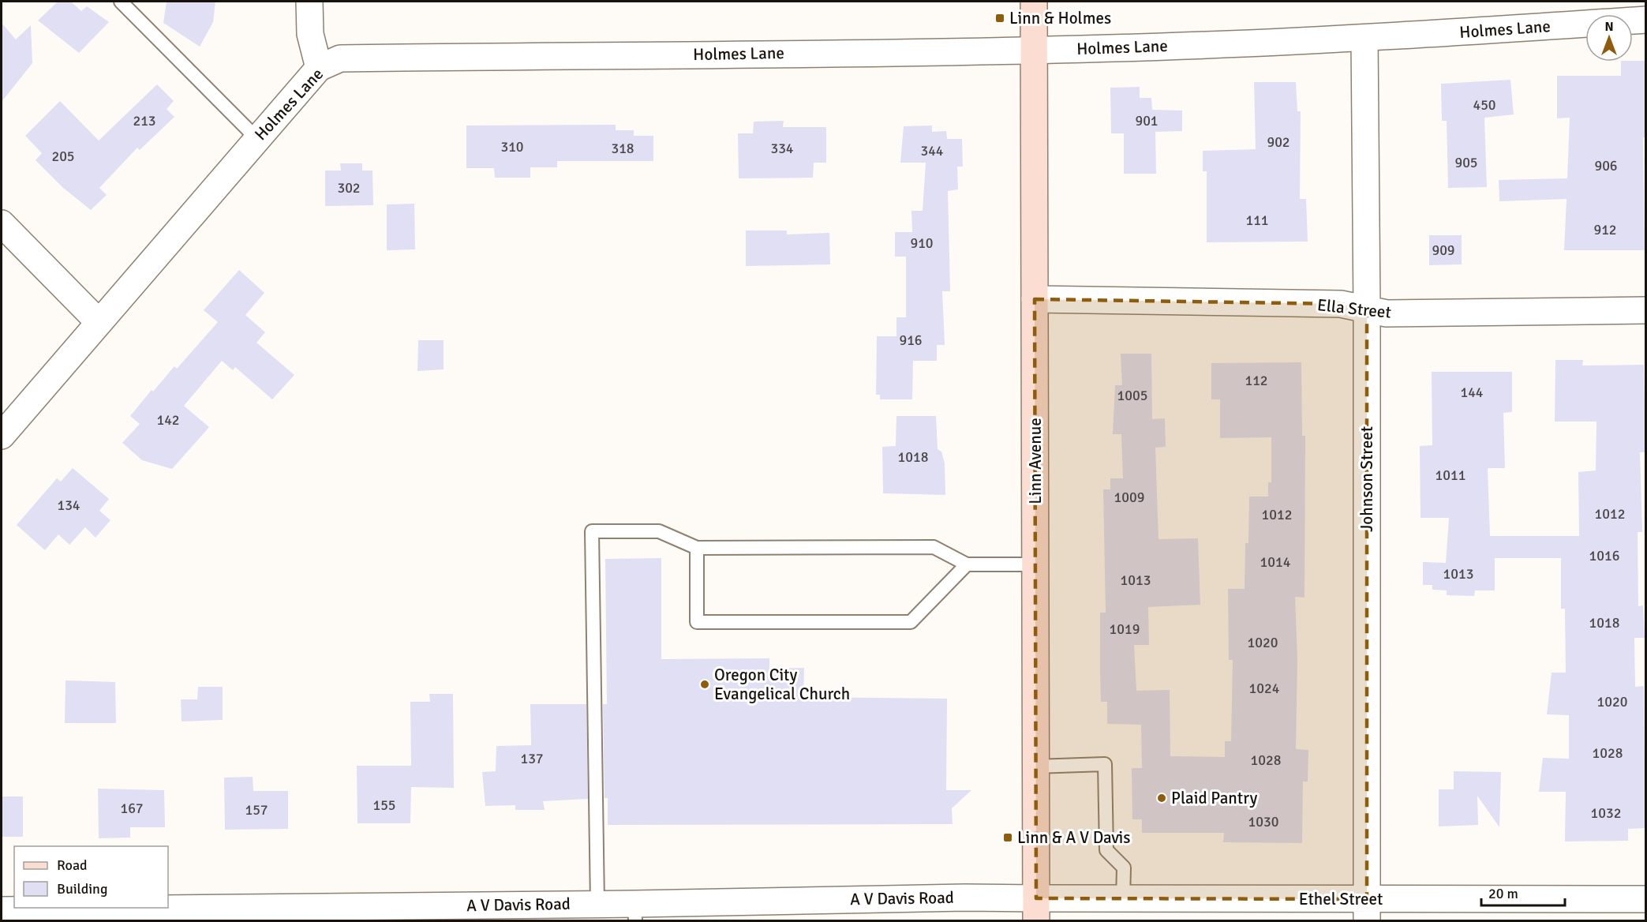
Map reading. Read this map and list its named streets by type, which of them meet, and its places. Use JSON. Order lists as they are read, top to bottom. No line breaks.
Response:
{"streets":{"main road":["Linn Avenue"],"street":["Holmes Lane","Ella Street","Johnson Street","A V Davis Road","Ethel Street"]},"crossings":[["Holmes Lane","Linn Avenue"],["Holmes Lane","Johnson Street"],["Ella Street","Linn Avenue"],["Ella Street","Johnson Street"],["Linn Avenue","A V Davis Road"],["Linn Avenue","Ethel Street"],["Johnson Street","Ethel Street"],["A V Davis Road","Ethel Street"]],"places":{"transit":["Linn & Holmes","Linn & A V Davis"],"other":["Oregon City Evangelical Church","Plaid Pantry"]},"house_numbers":["450","213","901","902","310","318","334","344","205","905","906","302","111","912","910","909","916","112","144","1005","142","1018","1011","1009","134","1012","1012","1016","1014","1013","1013","1018","1019","1020","1024","1020","1028","137","1028","155","167","157","1032","1030"],"legend":["Road","Building"],"scale_bar":"20 m","north":"top"}
